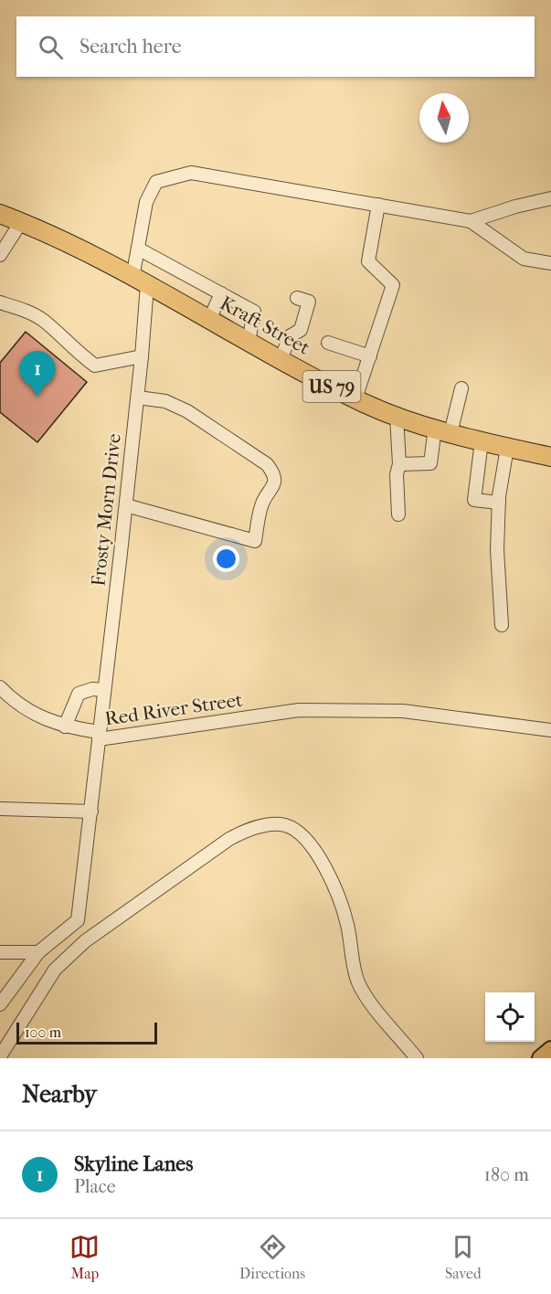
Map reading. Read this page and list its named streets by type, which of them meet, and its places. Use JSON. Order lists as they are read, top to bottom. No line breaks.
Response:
{"streets":{"highway":["Kraft Street","US 79"],"street":["Frosty Morn Drive","Red River Street"]},"crossings":[["Kraft Street","Frosty Morn Drive"],["Frosty Morn Drive","Red River Street"]],"scale_bar":"100 m","north":"top","page":{"search":"Search here","pins":"1","scale":"100 m","heading":"Nearby","list":[{"mark":"1","name":"Skyline Lanes","note":"Place","value":"180 m"}],"nav":["Map","Directions","Saved"]}}
